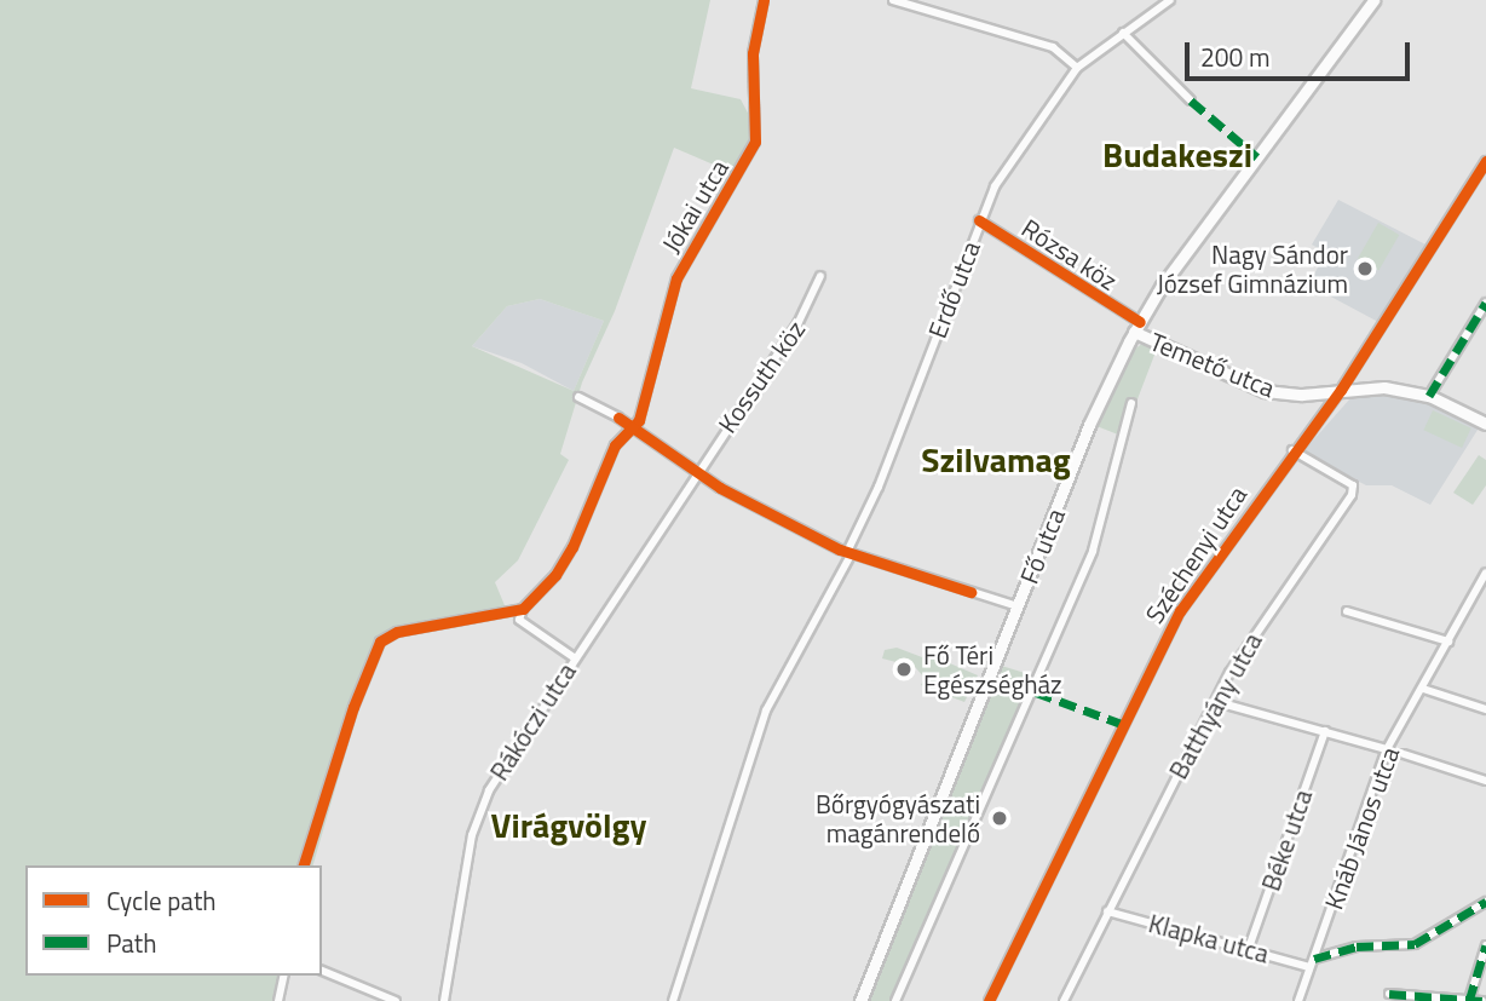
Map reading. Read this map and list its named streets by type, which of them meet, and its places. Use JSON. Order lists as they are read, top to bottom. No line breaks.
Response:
{"streets":{"main road":["Temető utca","Fő utca"],"street":["Jókai utca","Rózsa köz","Erdő utca","Kossuth köz","Széchenyi utca","Batthyány utca","Rákóczi utca","Knáb János utca","Béke utca","Klapka utca"]},"crossings":[["Rózsa köz","Erdő utca"],["Rózsa köz","Temető utca"],["Rózsa köz","Fő utca"],["Temető utca","Fő utca"],["Temető utca","Széchenyi utca"],["Kossuth köz","Rákóczi utca"],["Széchenyi utca","Batthyány utca"],["Batthyány utca","Klapka utca"],["Knáb János utca","Klapka utca"],["Béke utca","Klapka utca"]],"districts":["Budakeszi","Szilvamag","Virágvölgy"],"places":["Nagy Sándor József Gimnázium","Fő Téri Egészségház","Bőrgyógyászati magánrendelő"],"legend":["Cycle path","Path"],"scale_bar":"200 m"}
